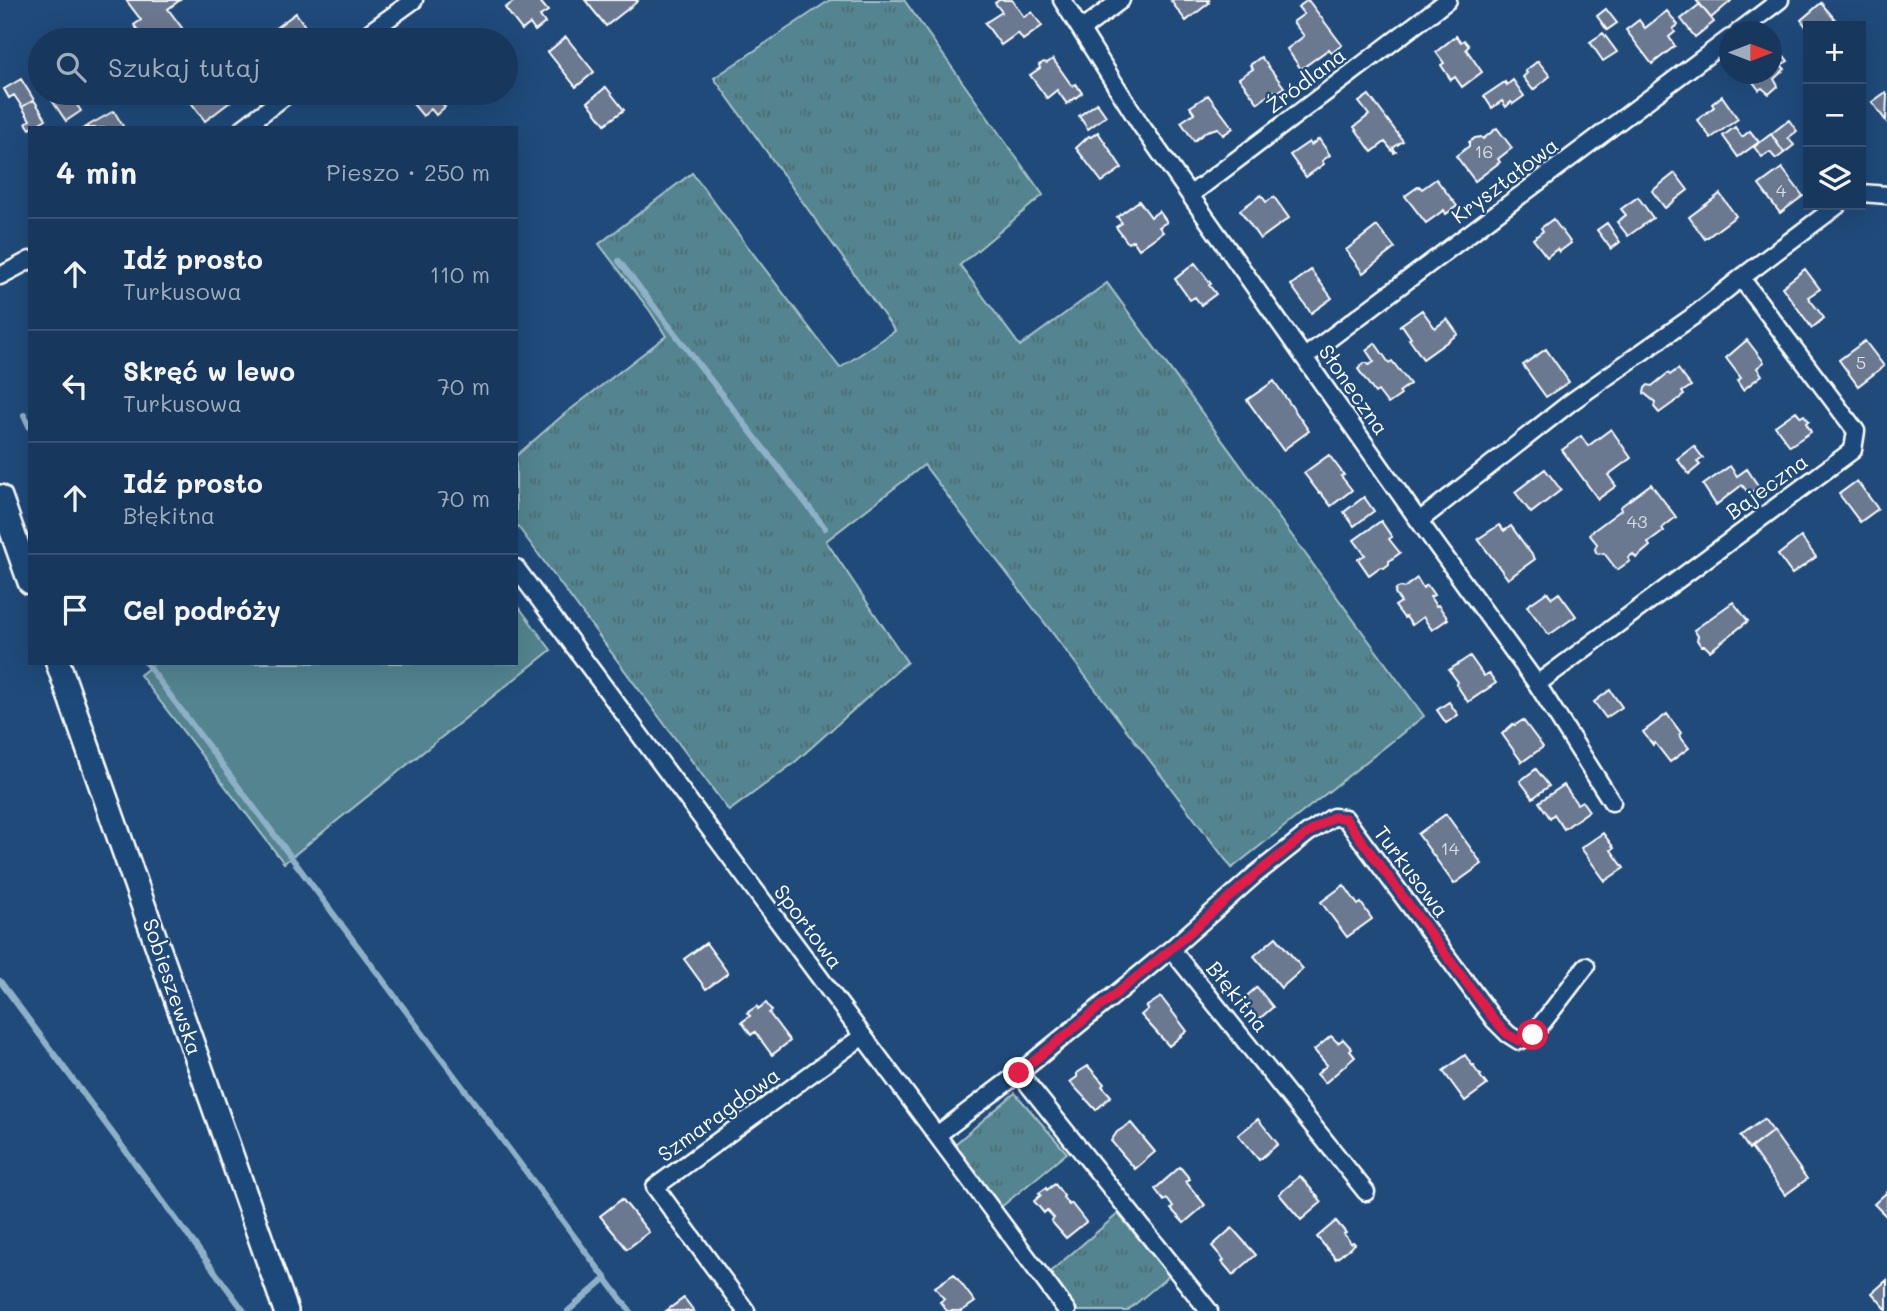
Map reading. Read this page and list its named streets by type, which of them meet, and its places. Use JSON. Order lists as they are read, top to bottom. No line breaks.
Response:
{"streets":{"main road":["Sobieszewska"],"street":["Źródlana","Kryształowa","Słoneczna","Bajeczna","Turkusowa","Sportowa","Błękitna","Szmaragdowa"]},"crossings":[["Źródlana","Słoneczna"],["Kryształowa","Słoneczna"],["Słoneczna","Bajeczna"],["Turkusowa","Błękitna"],["Sportowa","Szmaragdowa"]],"house_numbers":["16","4","5","43","14"],"north":"right","page":{"map_buttons":["+","−"],"search":"Szukaj tutaj","heading":["4 min","Pieszo · 250 m"],"list":[["Idź prosto","Turkusowa","110 m"],["Skręć w lewo","Turkusowa","70 m"],["Idź prosto","Błękitna","70 m"],"Cel podróży"]}}
